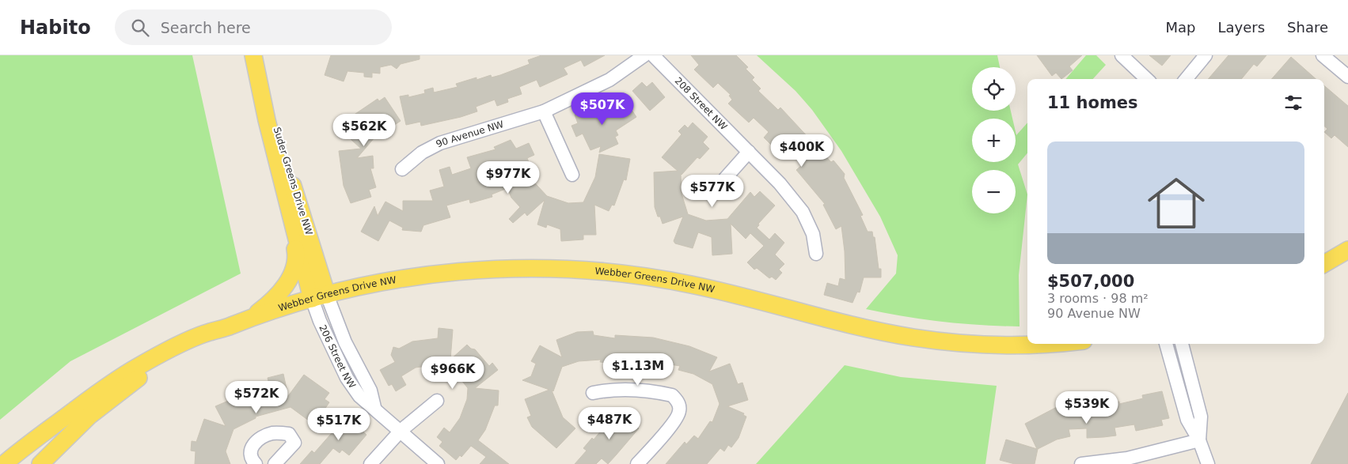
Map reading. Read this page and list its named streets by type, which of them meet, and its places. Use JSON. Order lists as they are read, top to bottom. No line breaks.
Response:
{"streets":{"main road":["Suder Greens Drive NW","Webber Greens Drive NW"],"street":["208 Street NW","90 Avenue NW","206 Street NW"]},"crossings":[["Suder Greens Drive NW","Webber Greens Drive NW"],["Suder Greens Drive NW","206 Street NW"],["Webber Greens Drive NW","206 Street NW"]],"page":{"header":"Habito","search":"Search here","nav":["Map","Layers","Share"],"map_buttons":["+","−"],"heading":"11 homes","price":["$507K","$562K","$400K","$977K","$577K","$1.13M","$966K","$572K","$539K","$487K","$517K"],"list":[{"name":"$507,000","note":"3 rooms · 98 m² · 90 Avenue NW"}]}}
